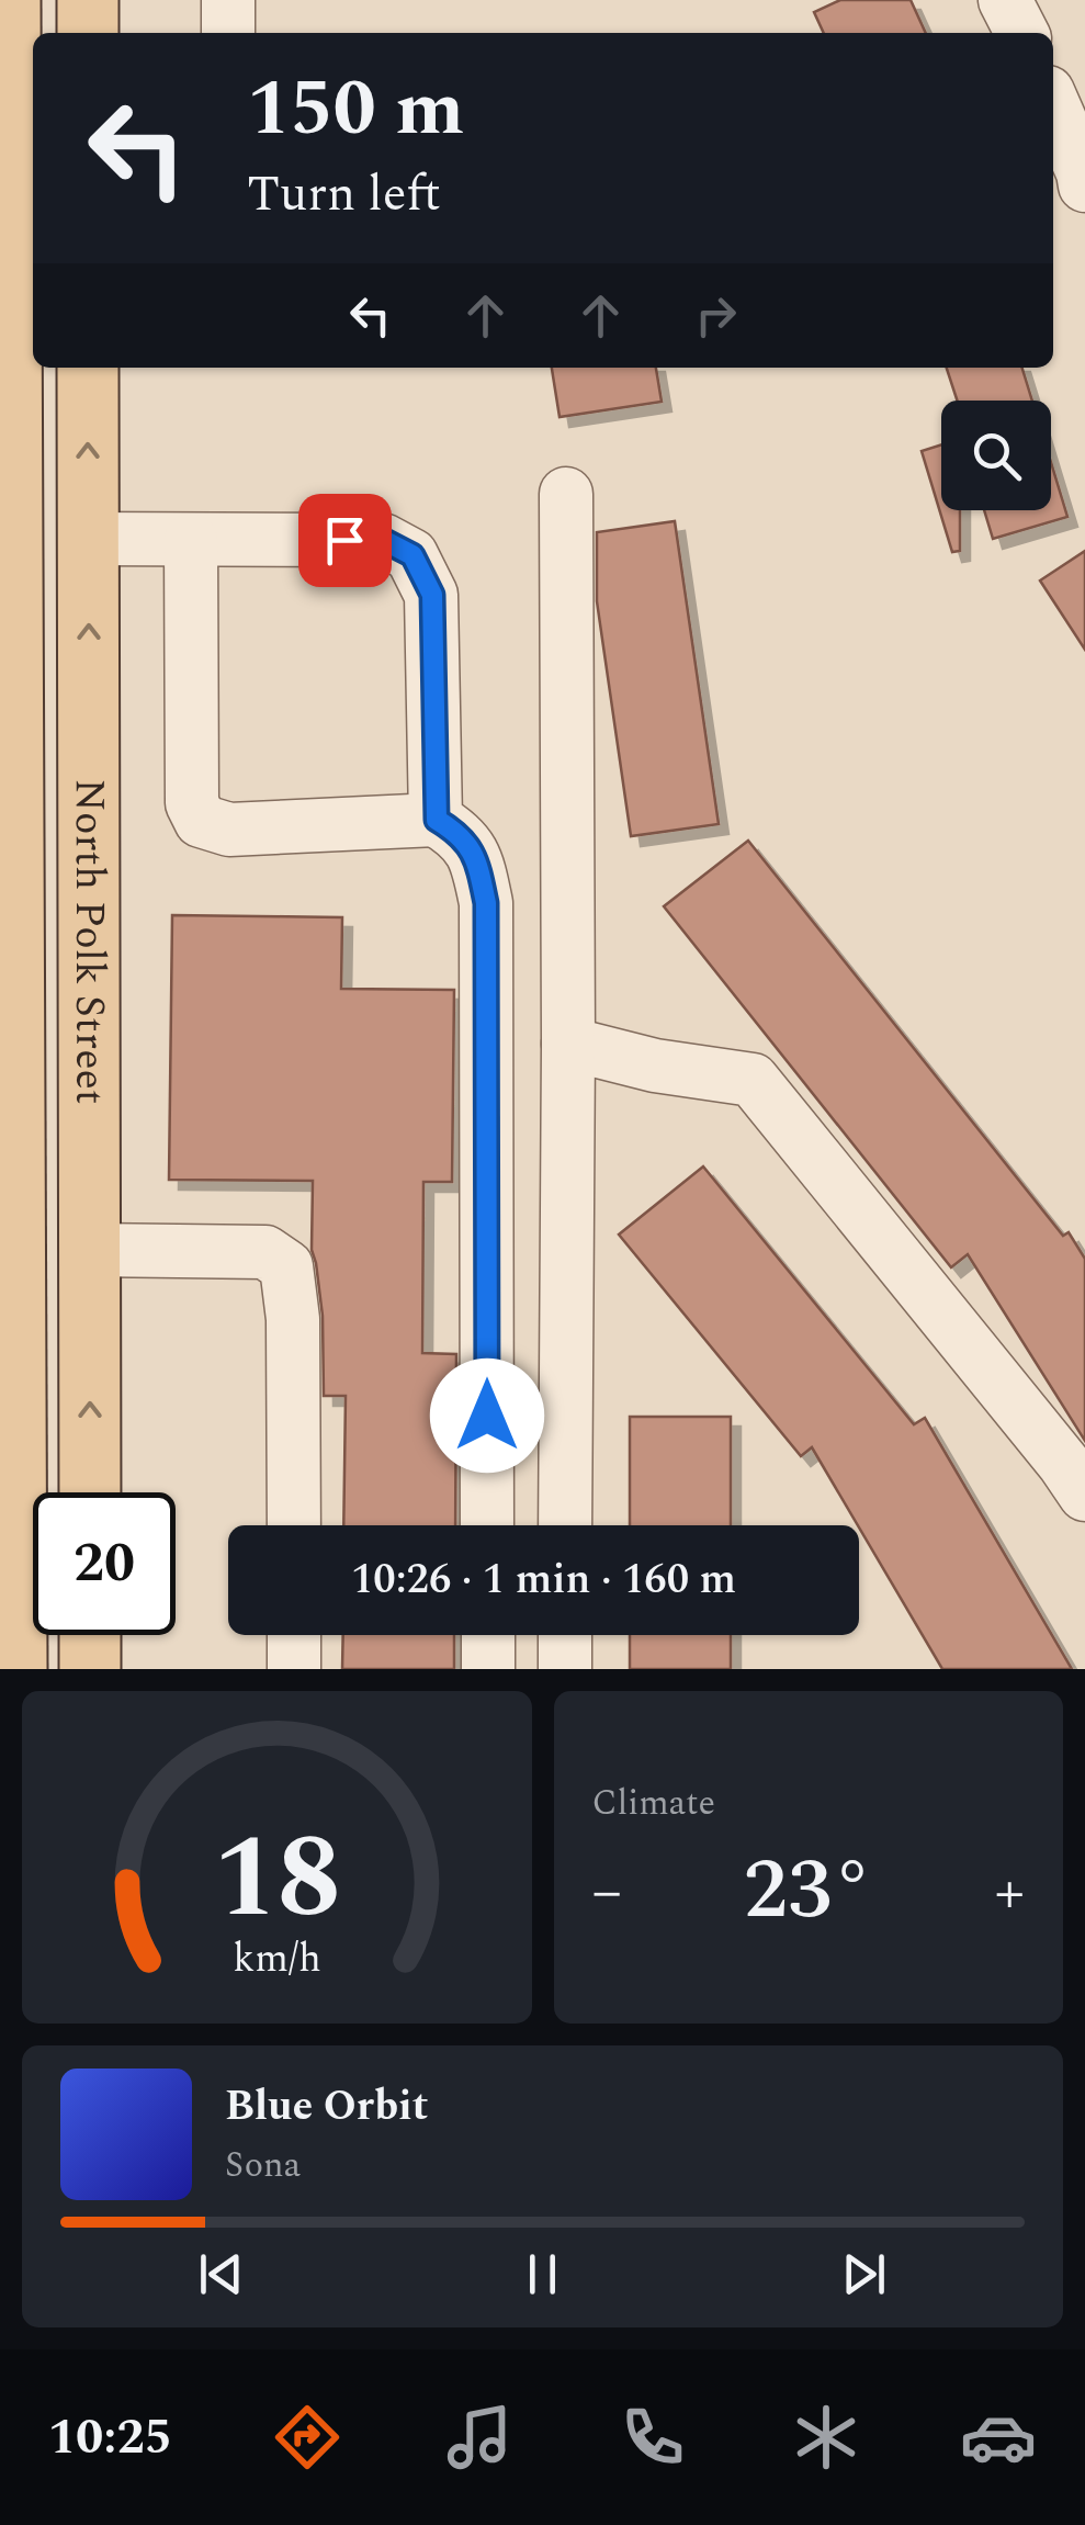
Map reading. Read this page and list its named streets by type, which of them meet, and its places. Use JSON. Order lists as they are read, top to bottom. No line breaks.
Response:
{"streets":{"main road":["North Polk Street"]},"page":{"turn":["150 m","Turn left"],"limit":"20","trip":"10:26 · 1 min · 160 m","tile":"Climate","heat":["−","23°","+"],"song":["Blue Orbit","Sona"],"tabs":"10:25","gauge":["18","km/h"]}}
